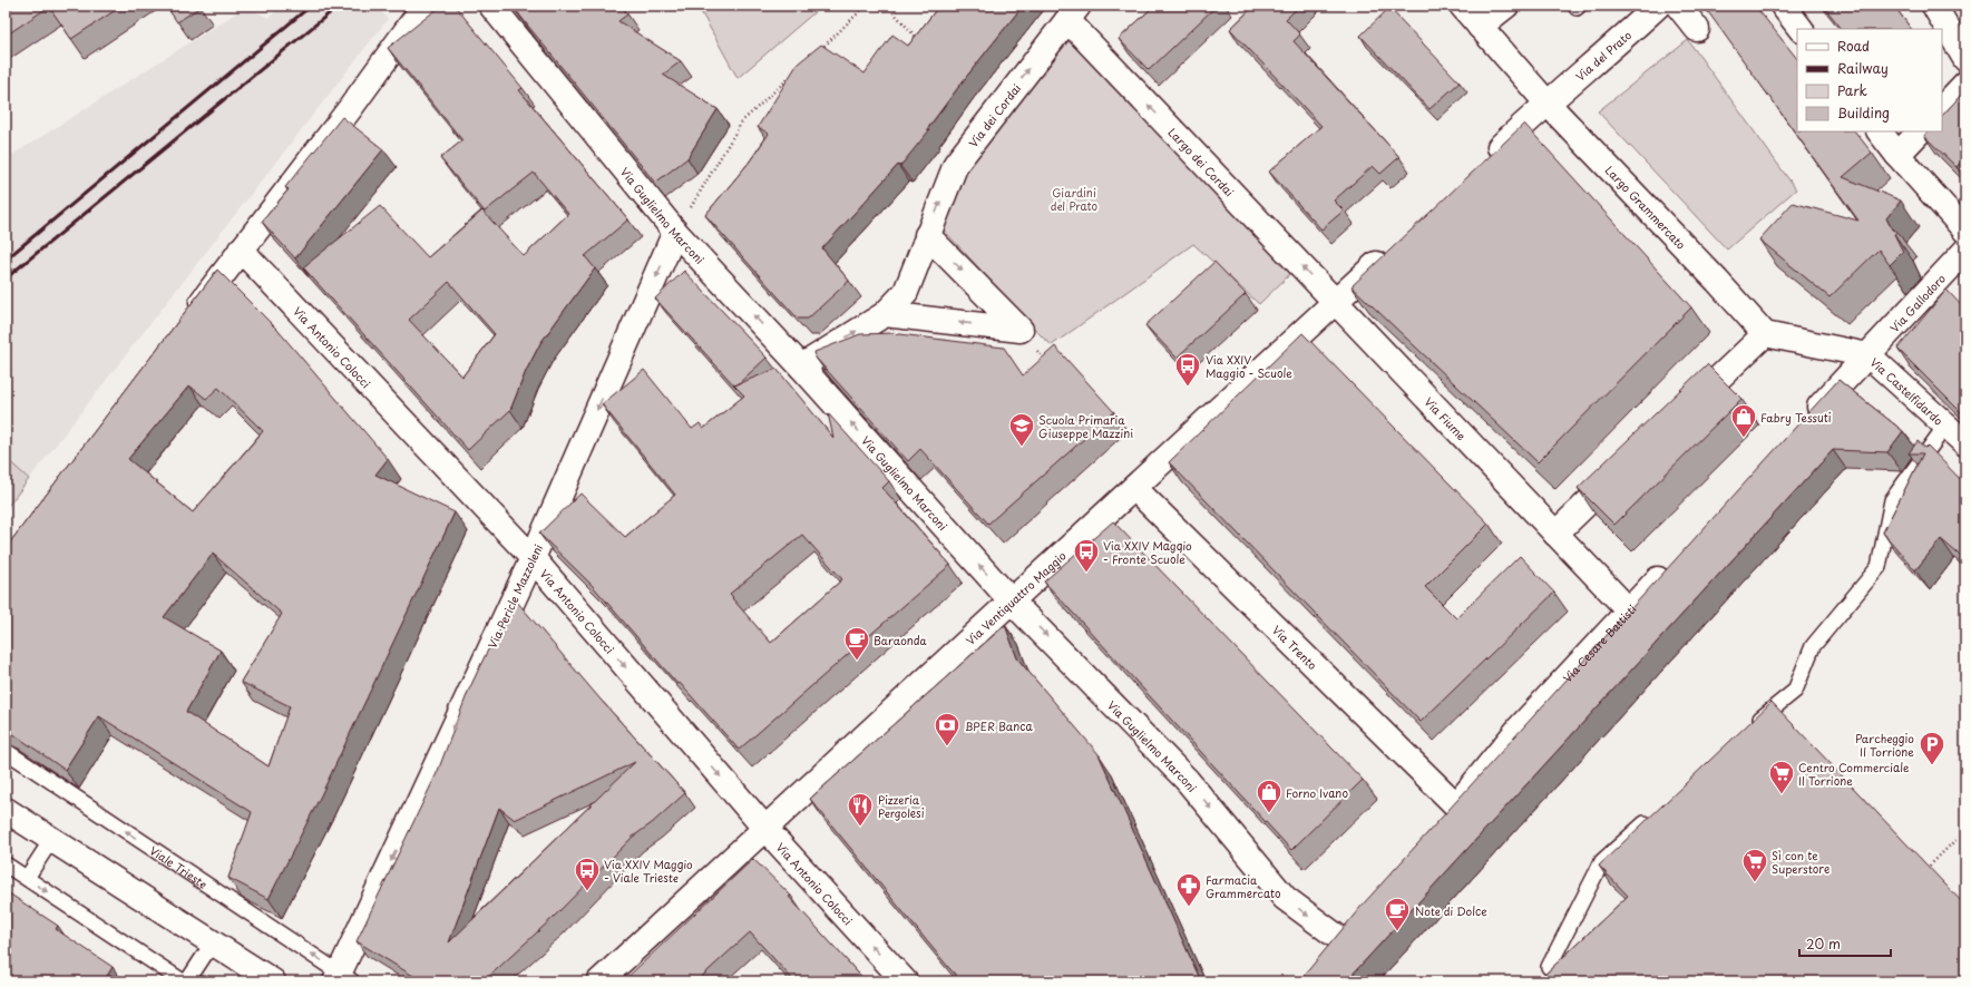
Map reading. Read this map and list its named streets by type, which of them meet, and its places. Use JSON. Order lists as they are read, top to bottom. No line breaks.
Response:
{"streets":{"street":["Via del Prato","Via dei Cordai","Largo dei Cordai","Largo Grammercato","Via Guglielmo Marconi","Via Gallodoro","Via Antonio Colocci","Via Castelfidardo","Via Fiume","Via Pericle Mazzoleni","Via Ventiquattro Maggio","Via Cesare Battisti","Via Trento"],"lane":["Viale Trieste"]},"crossings":[["Via del Prato","Largo Grammercato"],["Via dei Cordai","Largo dei Cordai"],["Via dei Cordai","Via Guglielmo Marconi"],["Largo dei Cordai","Via Fiume"],["Largo dei Cordai","Via Ventiquattro Maggio"],["Via Guglielmo Marconi","Via Pericle Mazzoleni"],["Via Guglielmo Marconi","Via Ventiquattro Maggio"],["Via Gallodoro","Via Castelfidardo"],["Via Antonio Colocci","Via Pericle Mazzoleni"],["Via Antonio Colocci","Via Ventiquattro Maggio"],["Via Fiume","Via Ventiquattro Maggio"],["Via Fiume","Via Cesare Battisti"],["Via Pericle Mazzoleni","Viale Trieste"],["Via Ventiquattro Maggio","Via Trento"],["Via Cesare Battisti","Via Trento"]],"one_way":["Via dei Cordai","Largo dei Cordai","Via Pericle Mazzoleni"],"parks":["Giardini del Prato"],"places":{"bus stop":["Via XXIV Maggio - Scuole","Via XXIV Maggio - Fronte Scuole","Via XXIV Maggio - Viale Trieste"],"shop":["Fabry Tessuti","Forno Ivano"],"school or university":["Scuola Primaria Giuseppe Mazzini"],"cafe":["Baraonda","Note di Dolce"],"bank":["BPER Banca"],"parking":["Parcheggio Il Torrione"],"supermarket":["Centro Commerciale Il Torrione","Sì con te Superstore"],"restaurant":["Pizzeria Pergolesi"],"pharmacy":["Farmacia Grammercato"]},"legend":["Road","Railway","Park","Building"],"scale_bar":"20 m"}
